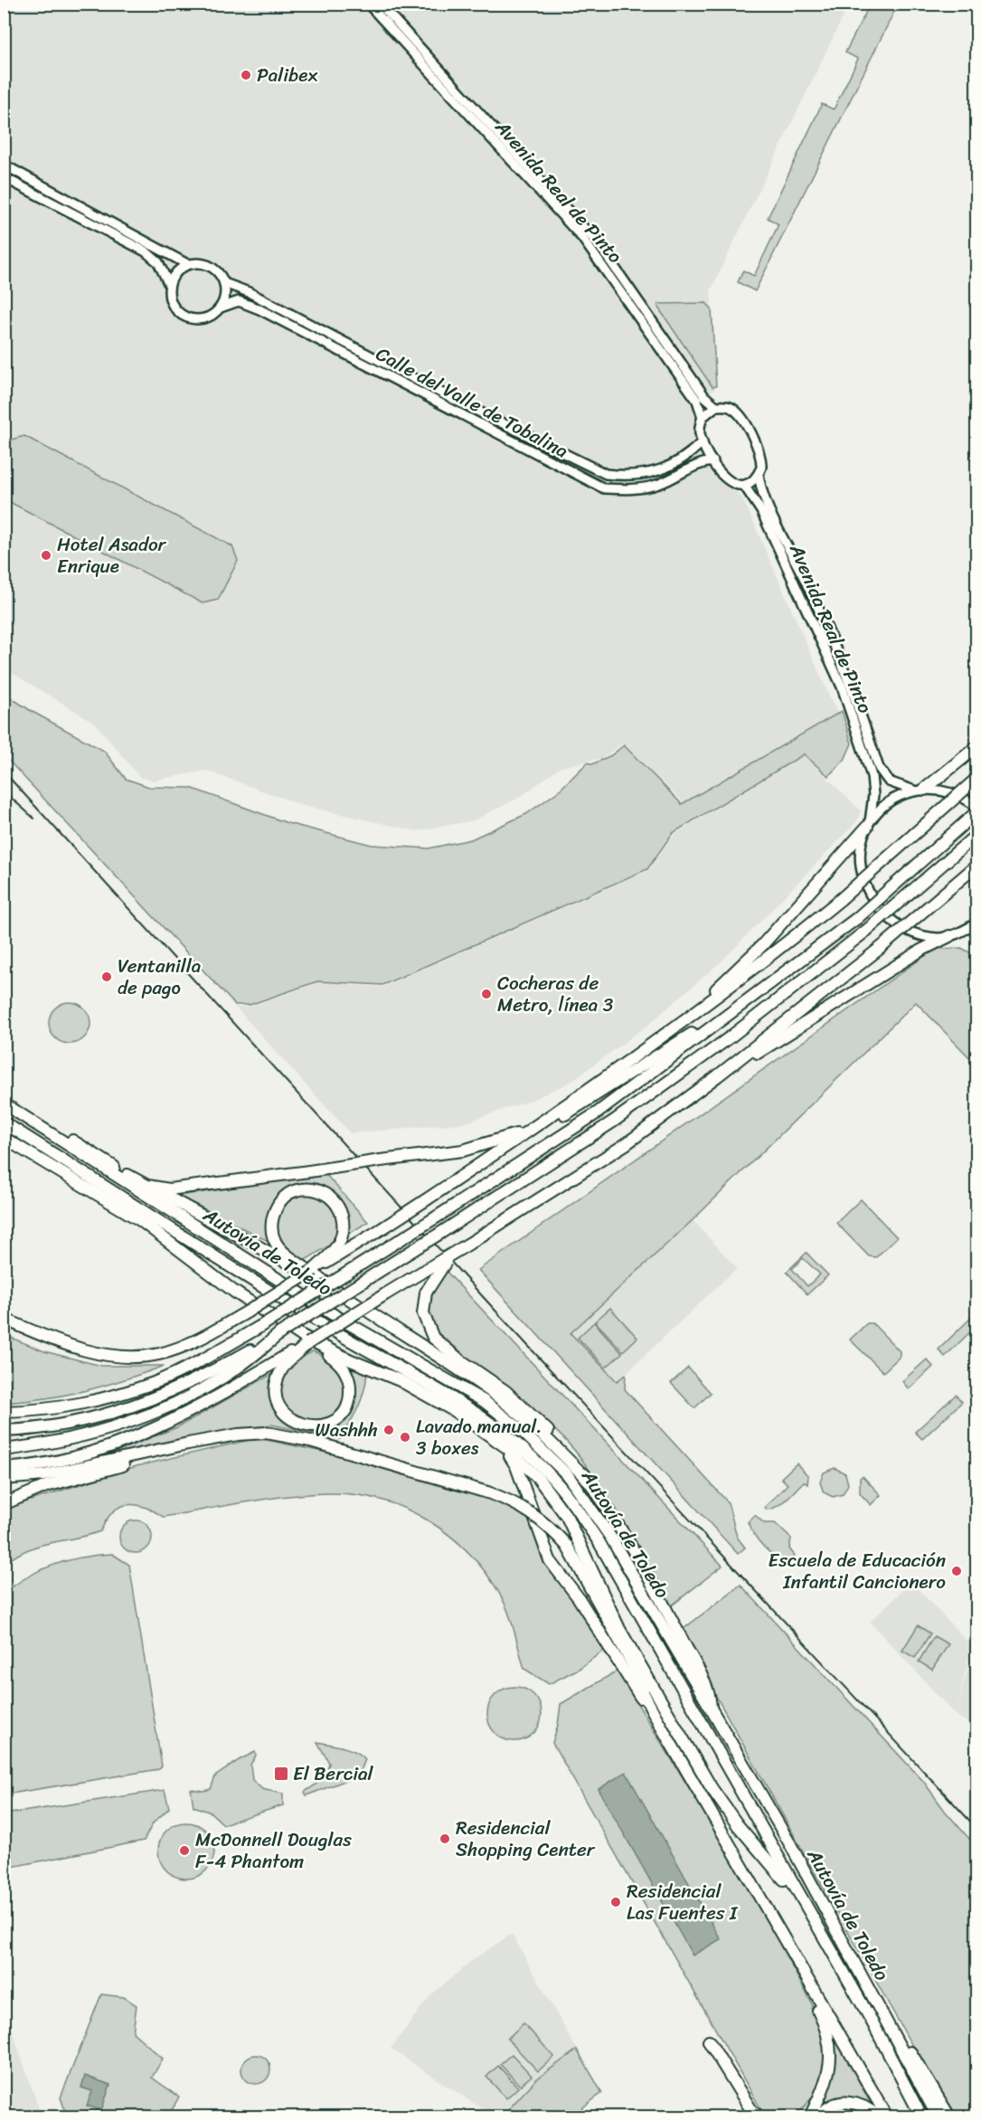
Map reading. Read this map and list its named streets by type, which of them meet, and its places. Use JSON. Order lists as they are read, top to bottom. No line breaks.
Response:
{"streets":{"highway":["Autovía de Toledo"],"main road":["Avenida Real de Pinto","Calle del Valle de Tobalina"]},"crossings":[["Avenida Real de Pinto","Calle del Valle de Tobalina"]],"places":{"other":["Palibex","Hotel Asador Enrique","Ventanilla de pago","Cocheras de Metro, línea 3","Washhh","Lavado manual. 3 boxes","Escuela de Educación Infantil Cancionero","Residencial Shopping Center","McDonnell Douglas F-4 Phantom","Residencial Las Fuentes I"],"transit":["El Bercial"]}}
